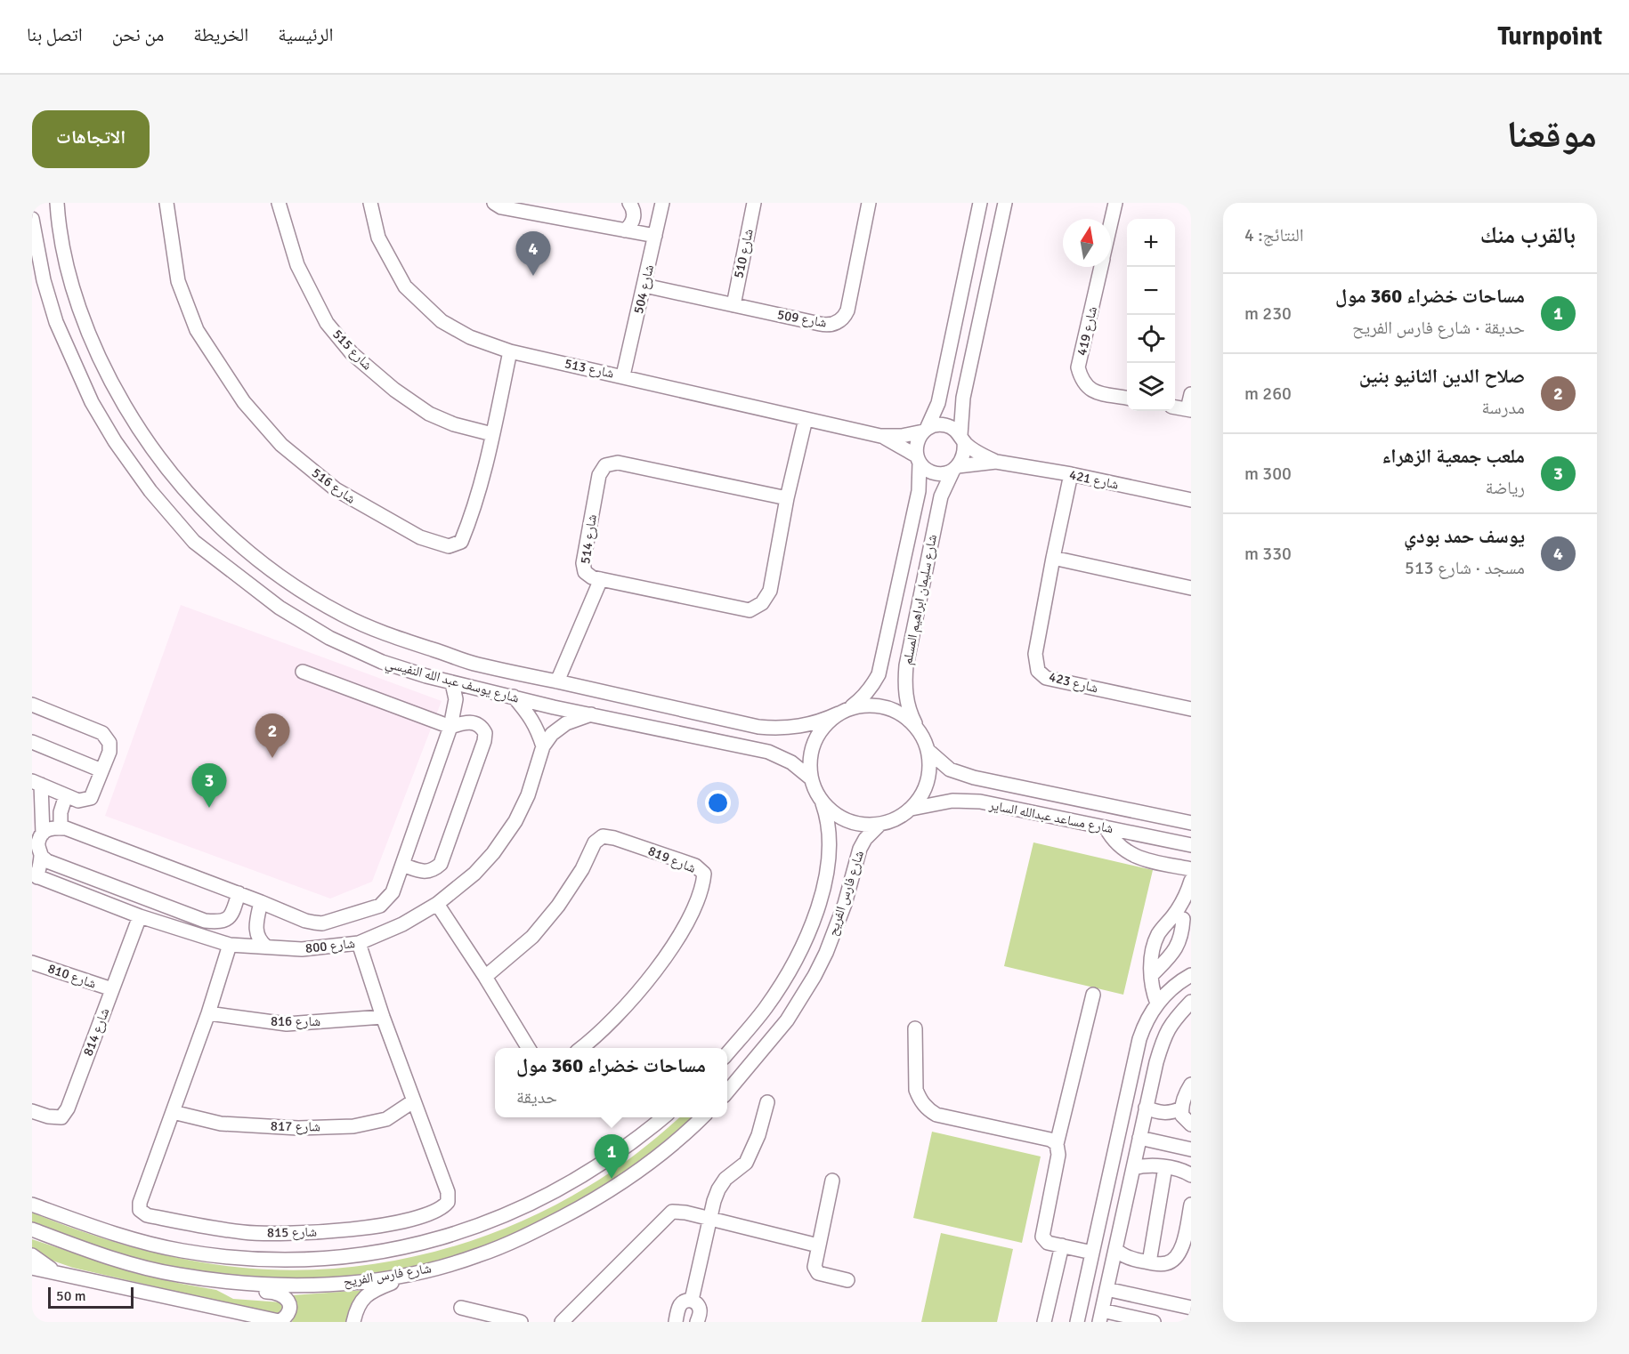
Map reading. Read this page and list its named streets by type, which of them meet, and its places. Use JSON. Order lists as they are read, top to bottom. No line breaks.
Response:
{"streets":{"street":["شارع 510","شارع 504","شارع 509","شارع 419","شارع 515","شارع 513","شارع 421","شارع 516","شارع 514","شارع سليمان ابراهيم المسلم","شارع يوسف عبد الله النفيسي","شارع 423","شارع مساعد عبدالله الساير","شارع 819","شارع فارس الفريح","شارع 800","شارع 810","شارع 816","شارع 814","شارع 817","شارع 815"]},"crossings":[["شارع 510","شارع 509"],["شارع 504","شارع 509"],["شارع 504","شارع 513"],["شارع 515","شارع 516"],["شارع 513","شارع 421"],["شارع 513","شارع 516"],["شارع 513","شارع 514"],["شارع 513","شارع سليمان ابراهيم المسلم"],["شارع 421","شارع سليمان ابراهيم المسلم"],["شارع 421","شارع 423"],["شارع سليمان ابراهيم المسلم","شارع يوسف عبد الله النفيسي"],["شارع سليمان ابراهيم المسلم","شارع مساعد عبدالله الساير"],["شارع سليمان ابراهيم المسلم","شارع فارس الفريح"],["شارع يوسف عبد الله النفيسي","شارع مساعد عبدالله الساير"],["شارع يوسف عبد الله النفيسي","شارع فارس الفريح"],["شارع يوسف عبد الله النفيسي","شارع 800"],["شارع مساعد عبدالله الساير","شارع فارس الفريح"],["شارع 800","شارع 814"],["شارع 800","شارع 815"],["شارع 810","شارع 814"],["شارع 816","شارع 815"],["شارع 817","شارع 815"]],"scale_bar":"50 m","north":"top","page":{"header":"Turnpoint","nav":["الرئيسية","الخريطة","من نحن","اتصل بنا"],"title":"موقعنا","buttons":"الاتجاهات","heading":["بالقرب منك","النتائج: 4"],"map_buttons":["+","−"],"pins":["4","2","3","1"],"list":[{"mark":"1","name":"مساحات خضراء 360 مول","note":"حديقة · شارع فارس الفريح","value":"230 m"},{"mark":"2","name":"صلاح الدين الثانيو بنين","note":"مدرسة","value":"260 m"},{"mark":"3","name":"ملعب جمعية الزهراء","note":"رياضة","value":"300 m"},{"mark":"4","name":"يوسف حمد بودي","note":"مسجد · شارع 513","value":"330 m"}],"popup":["مساحات خضراء 360 مول","حديقة"],"scale":"50 m"}}
